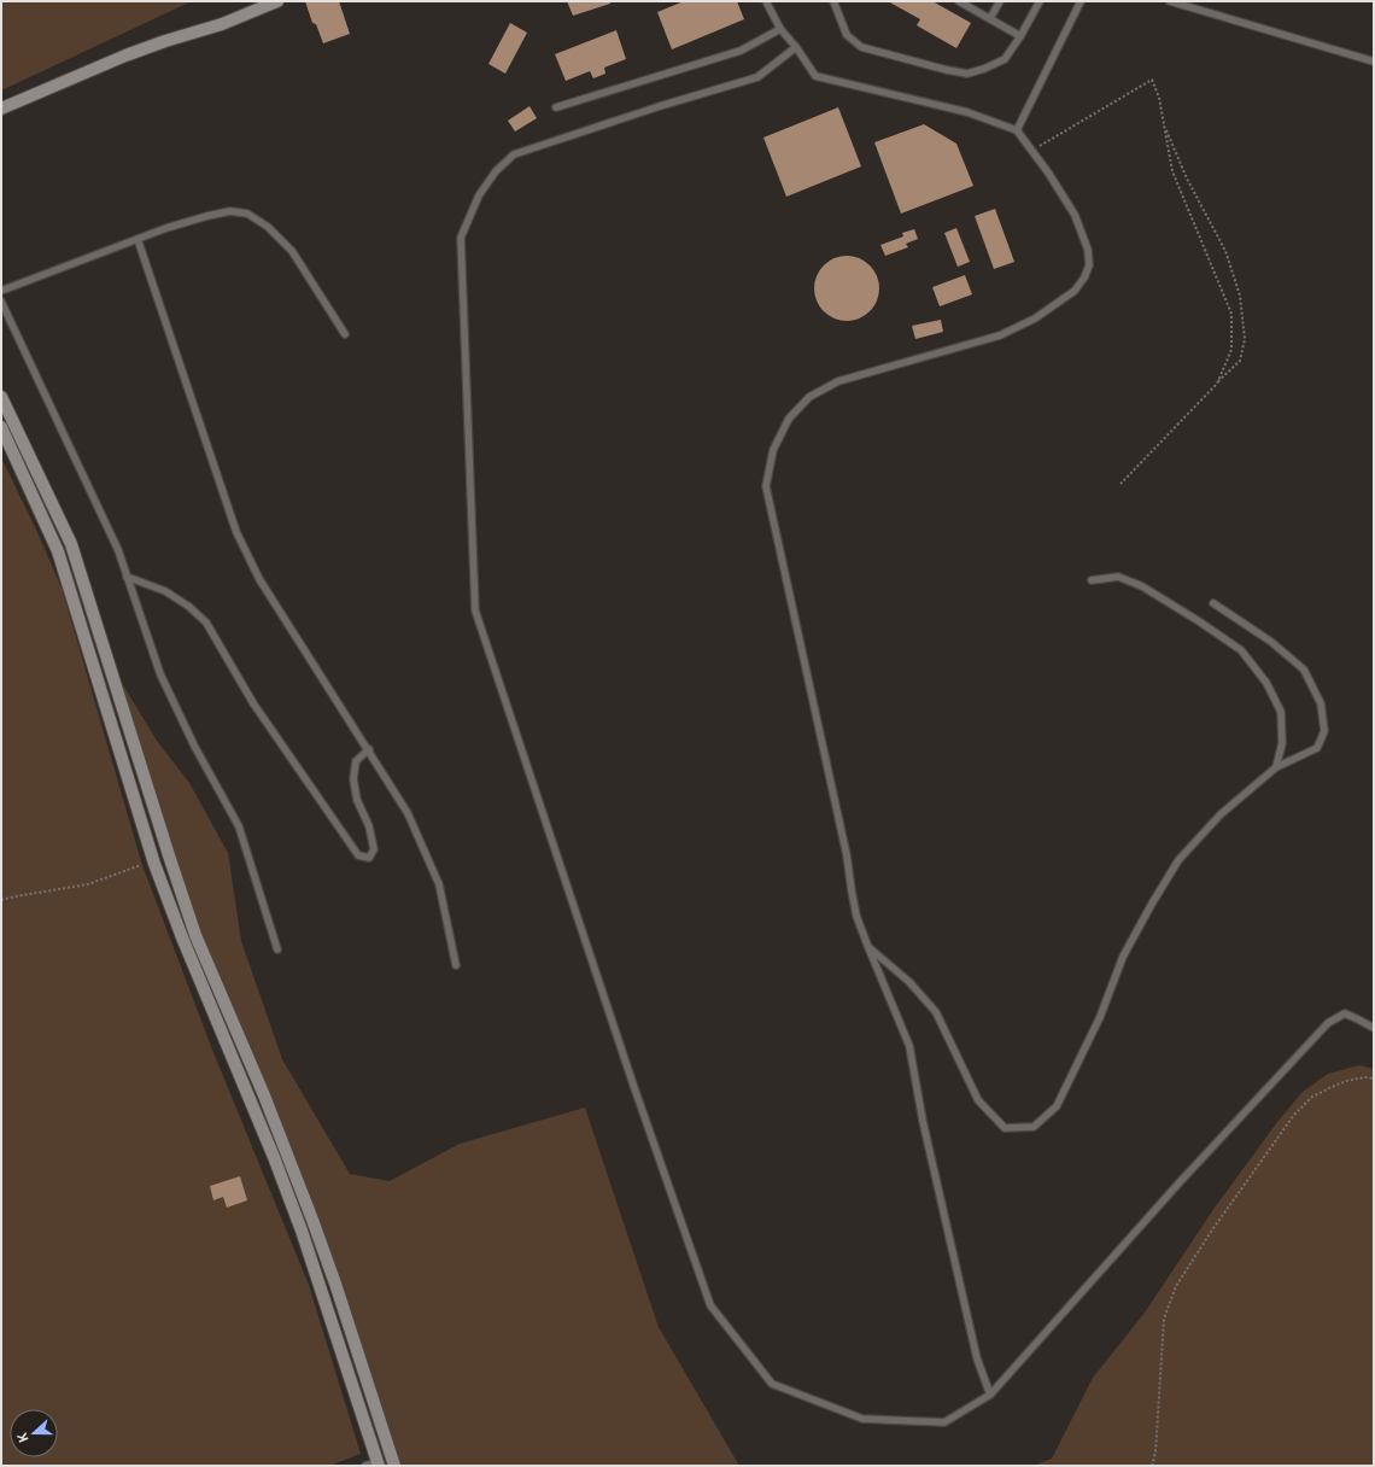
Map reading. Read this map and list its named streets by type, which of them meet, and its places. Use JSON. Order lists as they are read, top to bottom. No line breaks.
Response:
{"north":"left"}
